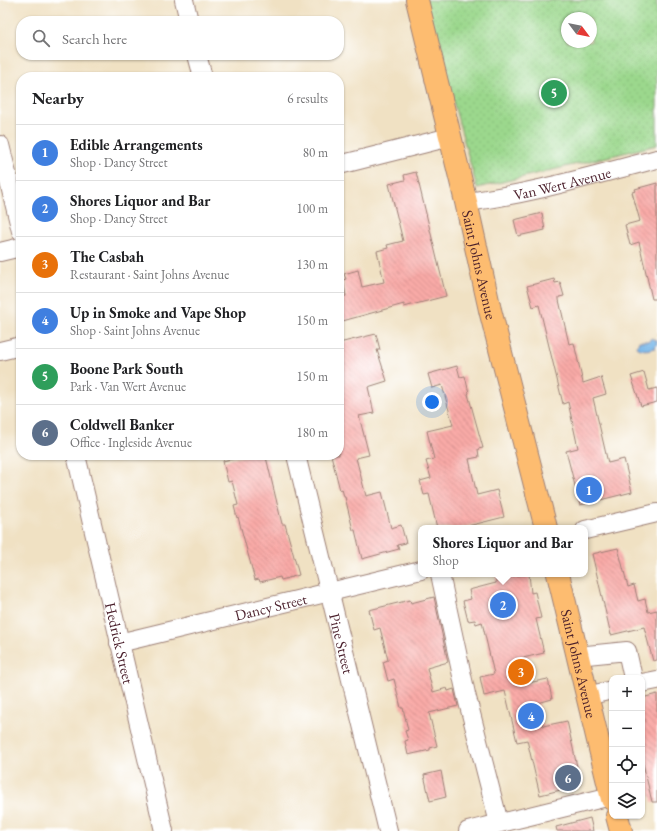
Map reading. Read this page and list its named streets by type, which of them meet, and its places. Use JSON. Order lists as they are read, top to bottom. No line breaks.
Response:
{"streets":{"main road":["Saint Johns Avenue"],"street":["Van Wert Avenue","Dancy Street","Hedrick Street","Pine Street"]},"crossings":[["Van Wert Avenue","Saint Johns Avenue"],["Dancy Street","Hedrick Street"],["Dancy Street","Pine Street"]],"north":"bottom right","page":{"search":"Search here","heading":["Nearby","6 results"],"pins":["5","1","2","3","4","6"],"list":[{"mark":"1","name":"Edible Arrangements","note":"Shop · Dancy Street","value":"80 m"},{"mark":"2","name":"Shores Liquor and Bar","note":"Shop · Dancy Street","value":"100 m"},{"mark":"3","name":"The Casbah","note":"Restaurant · Saint Johns Avenue","value":"130 m"},{"mark":"4","name":"Up in Smoke and Vape Shop","note":"Shop · Saint Johns Avenue","value":"150 m"},{"mark":"5","name":"Boone Park South","note":"Park · Van Wert Avenue","value":"150 m"},{"mark":"6","name":"Coldwell Banker","note":"Office · Ingleside Avenue","value":"180 m"}],"popup":["Shores Liquor and Bar","Shop"],"map_buttons":["+","−"]}}
